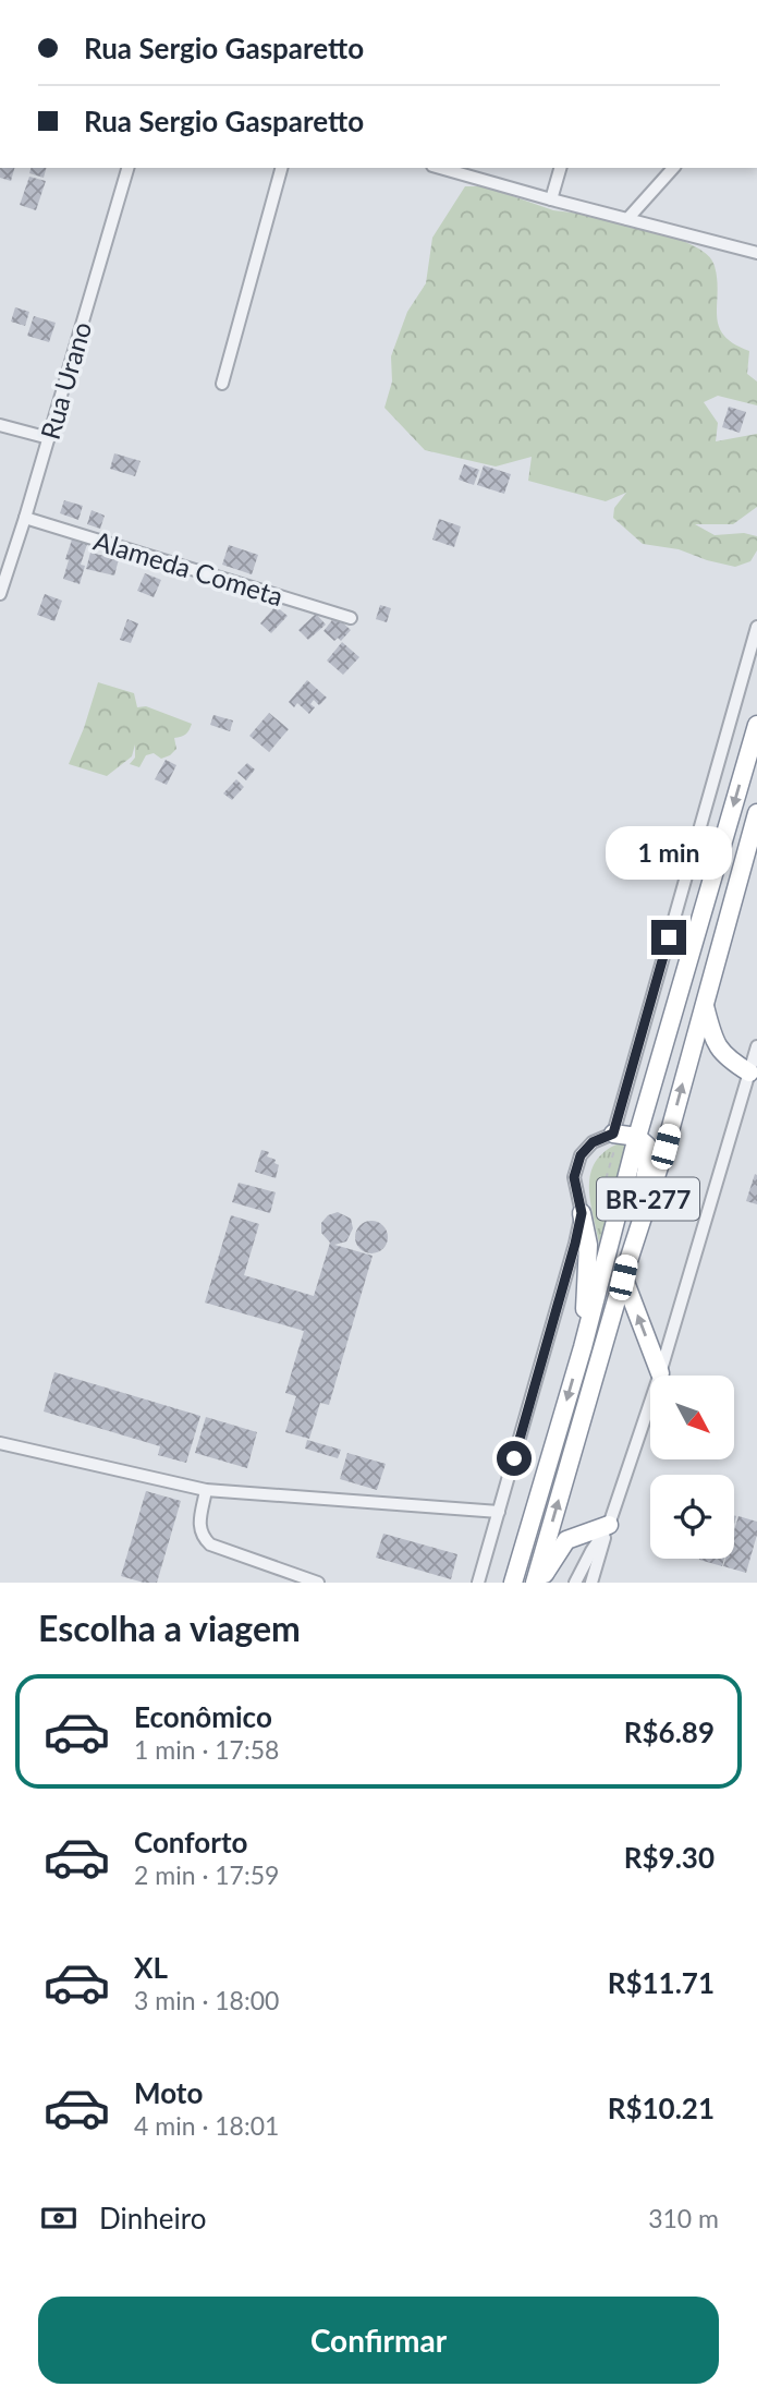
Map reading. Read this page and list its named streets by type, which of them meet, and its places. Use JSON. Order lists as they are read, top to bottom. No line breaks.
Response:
{"streets":{"highway":["BR-277"],"street":["Rua Urano","Alameda Cometa"]},"crossings":[["Rua Urano","Alameda Cometa"]],"north":"bottom right","page":{"banner":["Rua Sergio Gasparetto","Rua Sergio Gasparetto"],"bubble":"1 min","heading":"Escolha a viagem","list":[{"name":"Econômico","note":"1 min · 17:58","value":"R$6.89"},{"name":"Conforto","note":"2 min · 17:59","value":"R$9.30"},{"name":"XL","note":"3 min · 18:00","value":"R$11.71"},{"name":"Moto","note":"4 min · 18:01","value":"R$10.21"}],"pay":["Dinheiro","310 m"],"buttons":"Confirmar"}}
